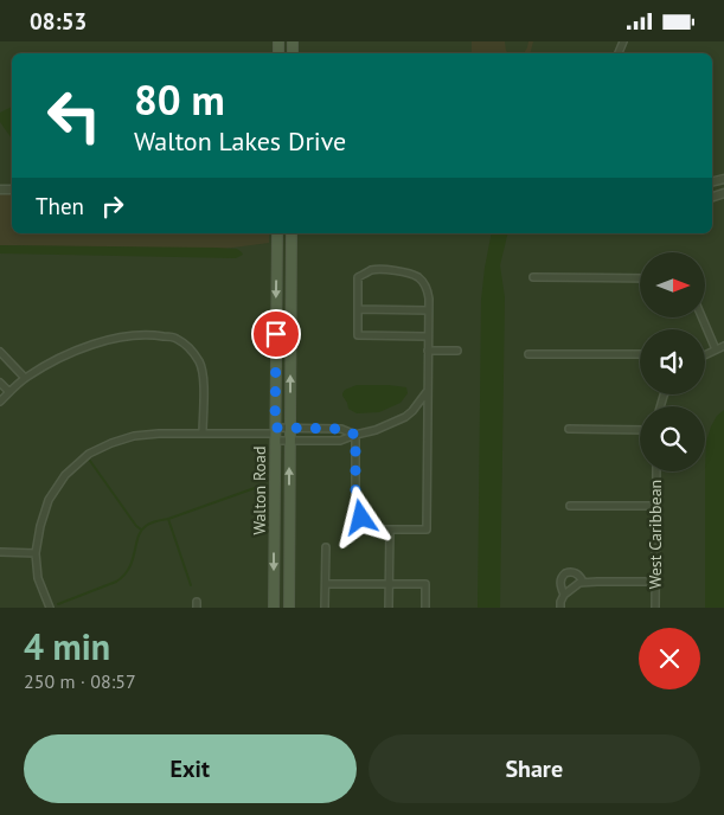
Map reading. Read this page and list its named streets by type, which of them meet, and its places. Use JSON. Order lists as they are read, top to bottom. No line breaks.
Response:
{"streets":{"main road":["Walton Road"],"street":["West Caribbean"]},"north":"right","page":{"status":"08:53","turn":["80 m","Walton Lakes Drive"],"then":"Then","heading":["4 min","250 m · 08:57"],"buttons":["Exit","Share"]}}
